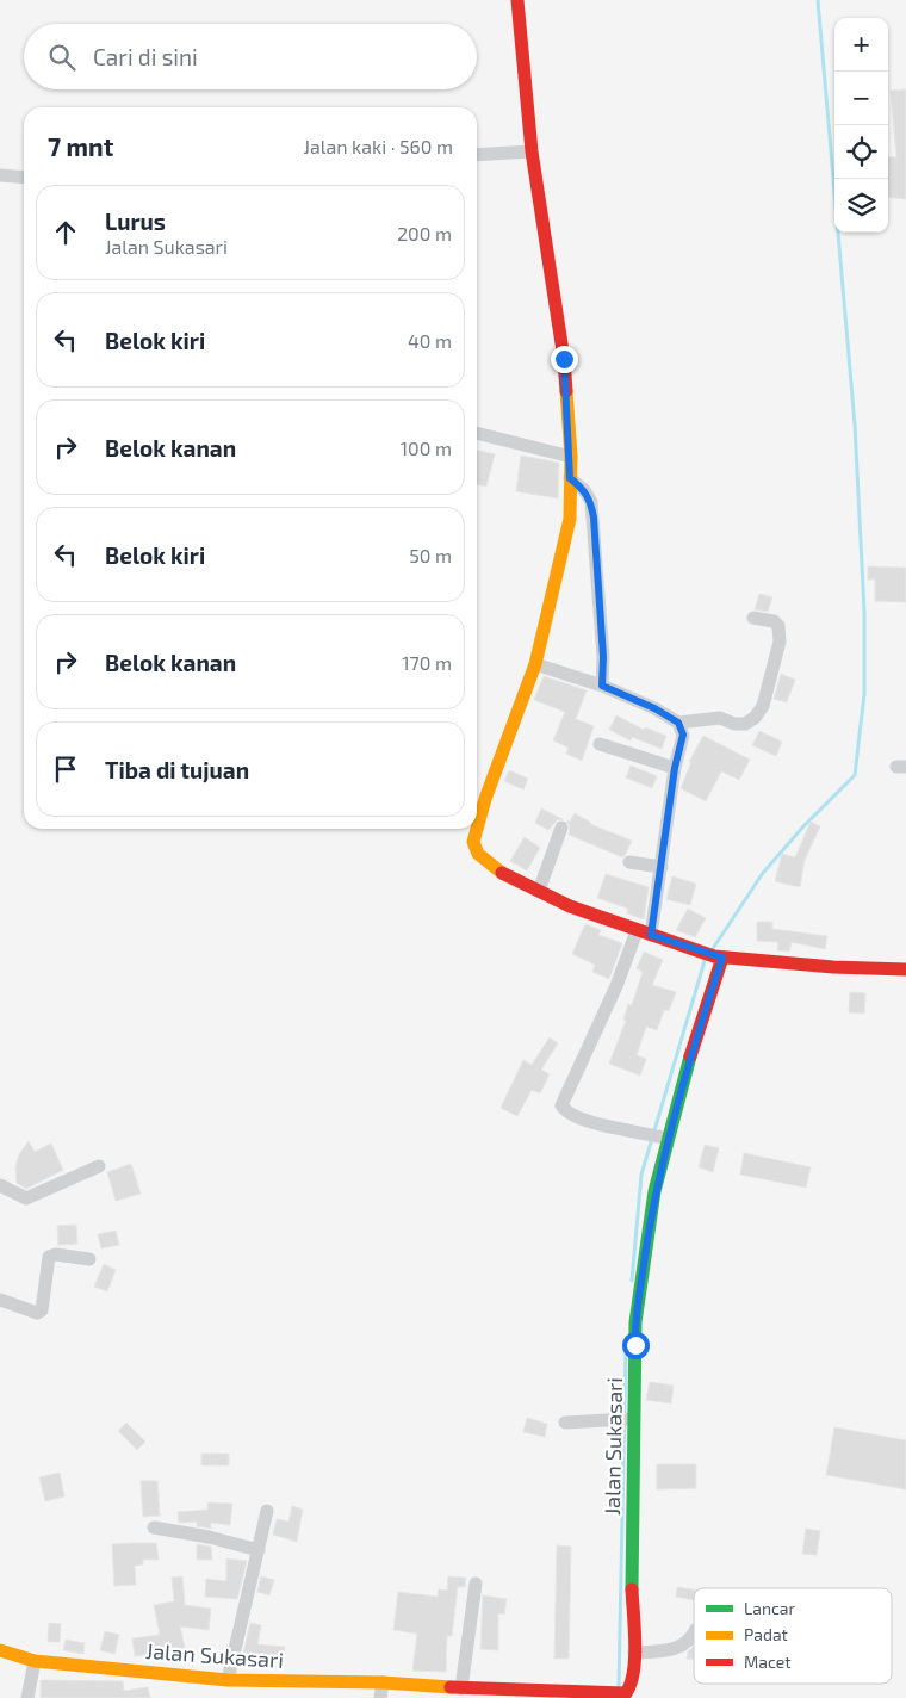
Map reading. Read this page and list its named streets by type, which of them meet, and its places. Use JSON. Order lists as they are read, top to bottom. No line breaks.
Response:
{"streets":{"street":["Jalan Sukasari"]},"legend":["Lancar","Padat","Macet"],"page":{"map_buttons":["+","−"],"search":"Cari di sini","heading":["7 mnt","Jalan kaki · 560 m"],"list":[["Lurus","Jalan Sukasari","200 m"],["Belok kiri","40 m"],["Belok kanan","100 m"],["Belok kiri","50 m"],["Belok kanan","170 m"],"Tiba di tujuan"]}}
